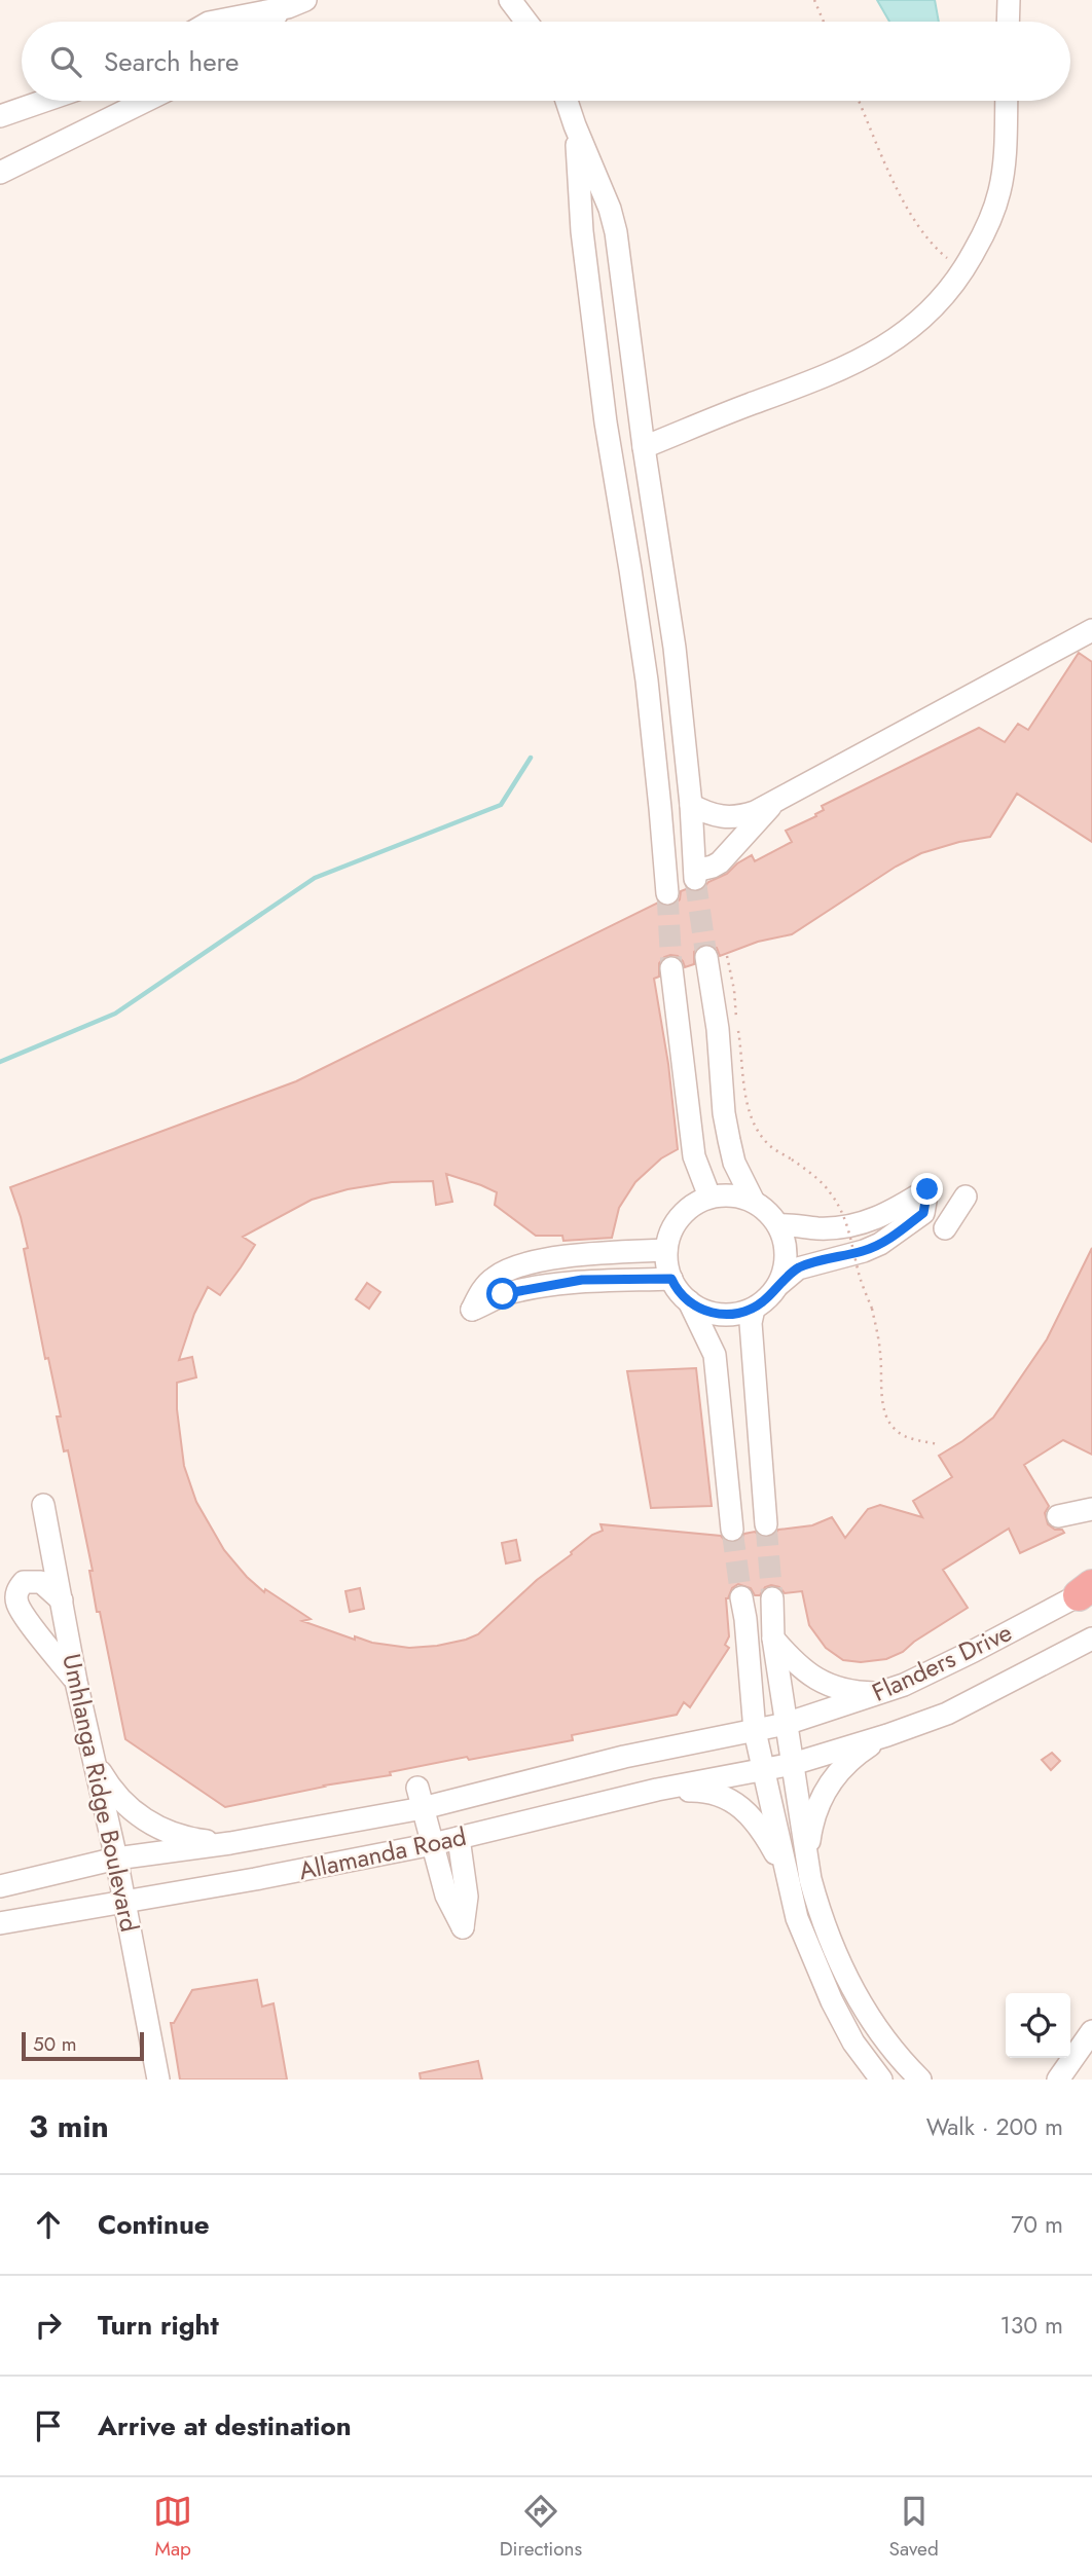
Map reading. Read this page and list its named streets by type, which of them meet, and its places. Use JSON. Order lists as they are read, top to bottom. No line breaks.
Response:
{"streets":{"street":["Flanders Drive","Umhlanga Ridge Boulevard","Allamanda Road"]},"crossings":[["Flanders Drive","Allamanda Road"],["Umhlanga Ridge Boulevard","Allamanda Road"]],"scale_bar":"50 m","page":{"search":"Search here","scale":"50 m","heading":["3 min","Walk · 200 m"],"list":[["Continue","70 m"],["Turn right","130 m"],"Arrive at destination"],"nav":["Map","Directions","Saved"]}}
